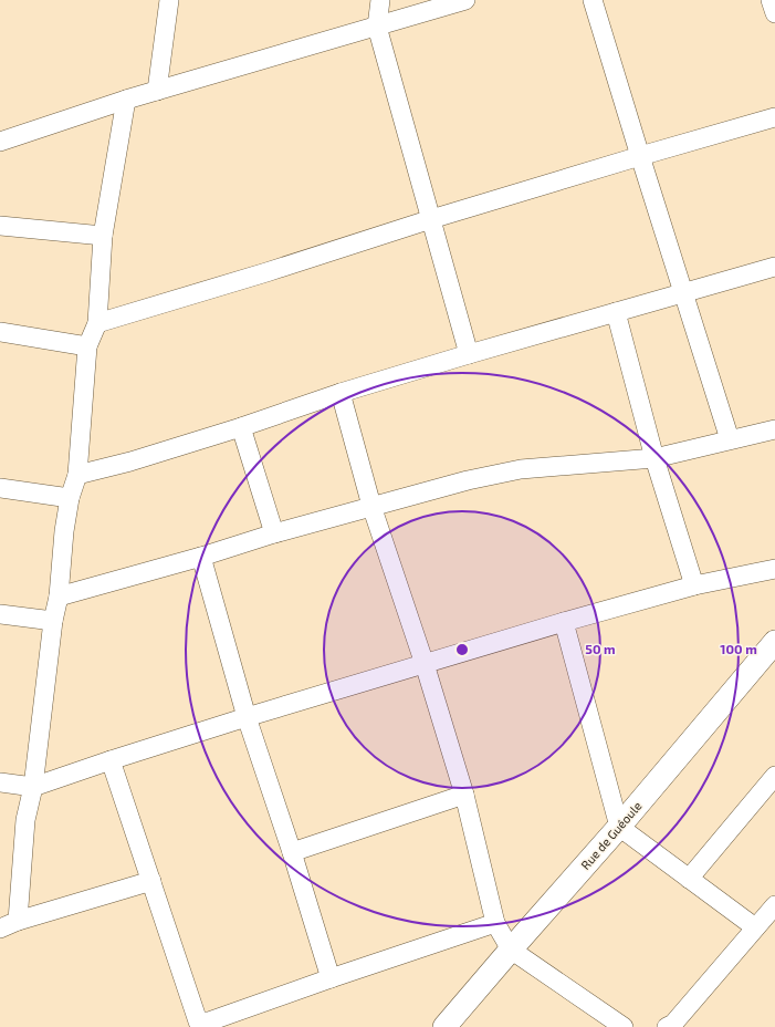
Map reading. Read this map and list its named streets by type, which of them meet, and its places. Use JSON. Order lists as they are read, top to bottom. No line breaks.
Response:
{"streets":{"main road":["Rue de Guéoule"]},"rings":["50 m","100 m"]}
